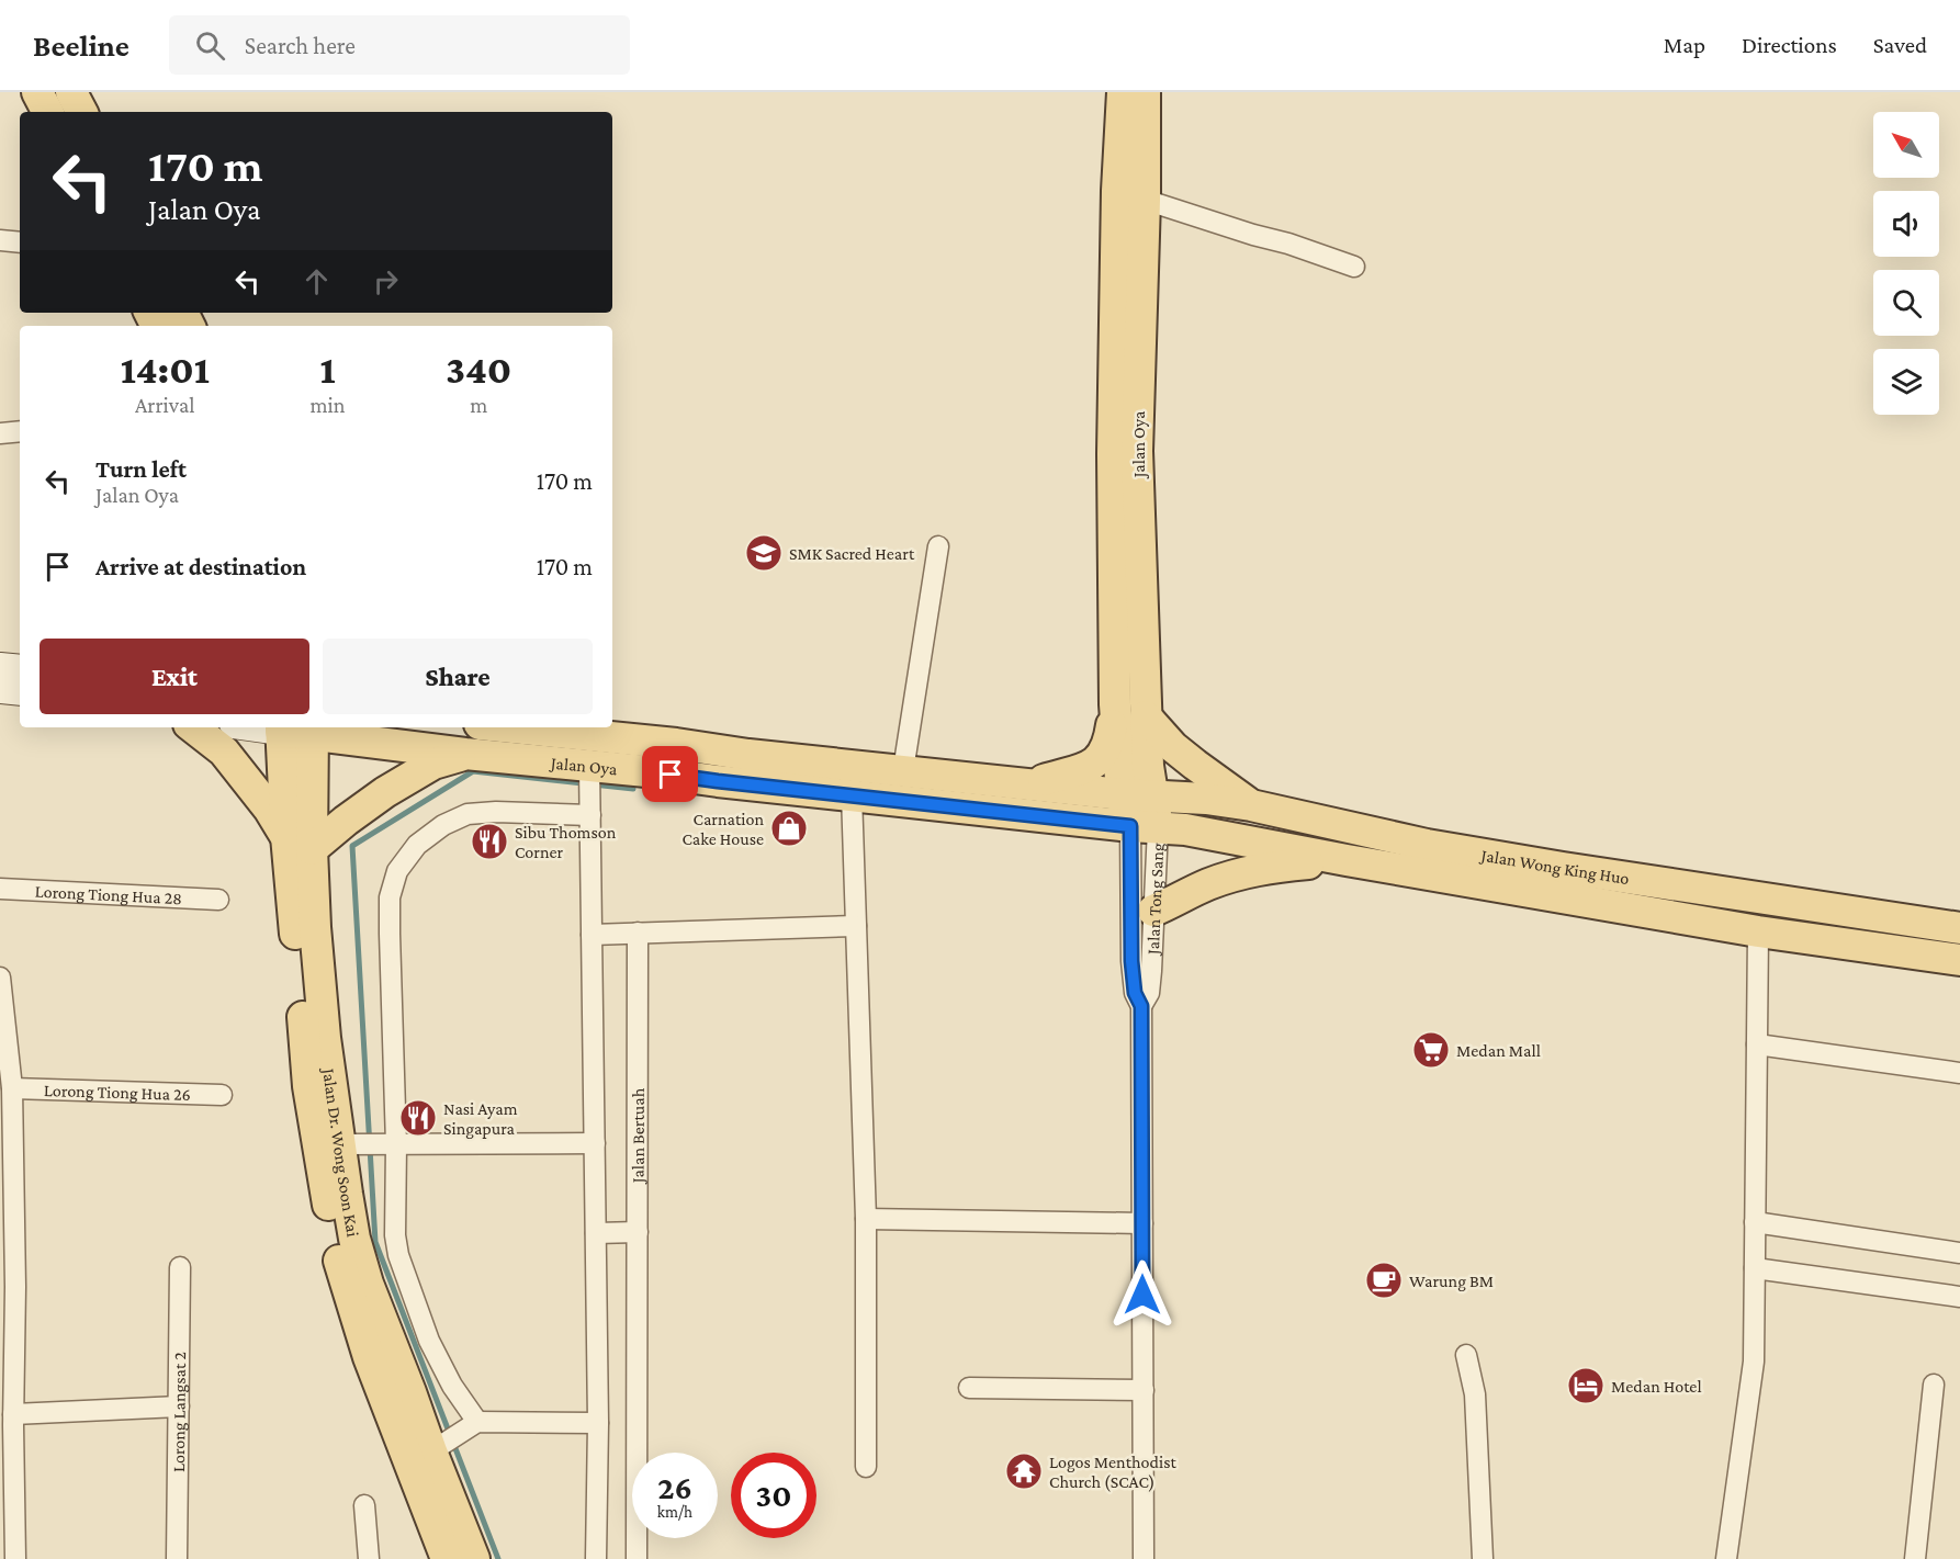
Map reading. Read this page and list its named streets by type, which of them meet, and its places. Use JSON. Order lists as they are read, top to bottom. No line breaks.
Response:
{"streets":{"main road":["Jalan Oya","Jalan Wong King Huo","Jalan Dr. Wong Soon Kai"],"street":["Lorong Tiong Hua 28","Jalan Tong Sang","Lorong Tiong Hua 26","Jalan Bertuah","Lorong Langsat 2"]},"crossings":[["Jalan Oya","Jalan Wong King Huo"],["Jalan Oya","Jalan Tong Sang"],["Jalan Oya","Jalan Dr. Wong Soon Kai"],["Jalan Wong King Huo","Jalan Tong Sang"]],"places":{"school or university":["SMK Sacred Heart"],"shop":["Carnation Cake House"],"restaurant":["Sibu Thomson Corner","Nasi Ayam Singapura"],"supermarket":["Medan Mall"],"cafe":["Warung BM"],"hotel":["Medan Hotel"],"temple":["Logos Menthodist Church (SCAC)"]},"north":"top left","page":{"header":"Beeline","search":"Search here","nav":["Map","Directions","Saved"],"turn":["170 m","Jalan Oya"],"eta":["14:01","Arrival","1","min","340","m"],"list":[{"name":"Turn left","note":"Jalan Oya","value":"170 m"},{"name":"Arrive at destination","value":"170 m"}],"buttons":["Exit","Share"],"speed":"26 km/h","limit":"30"}}
